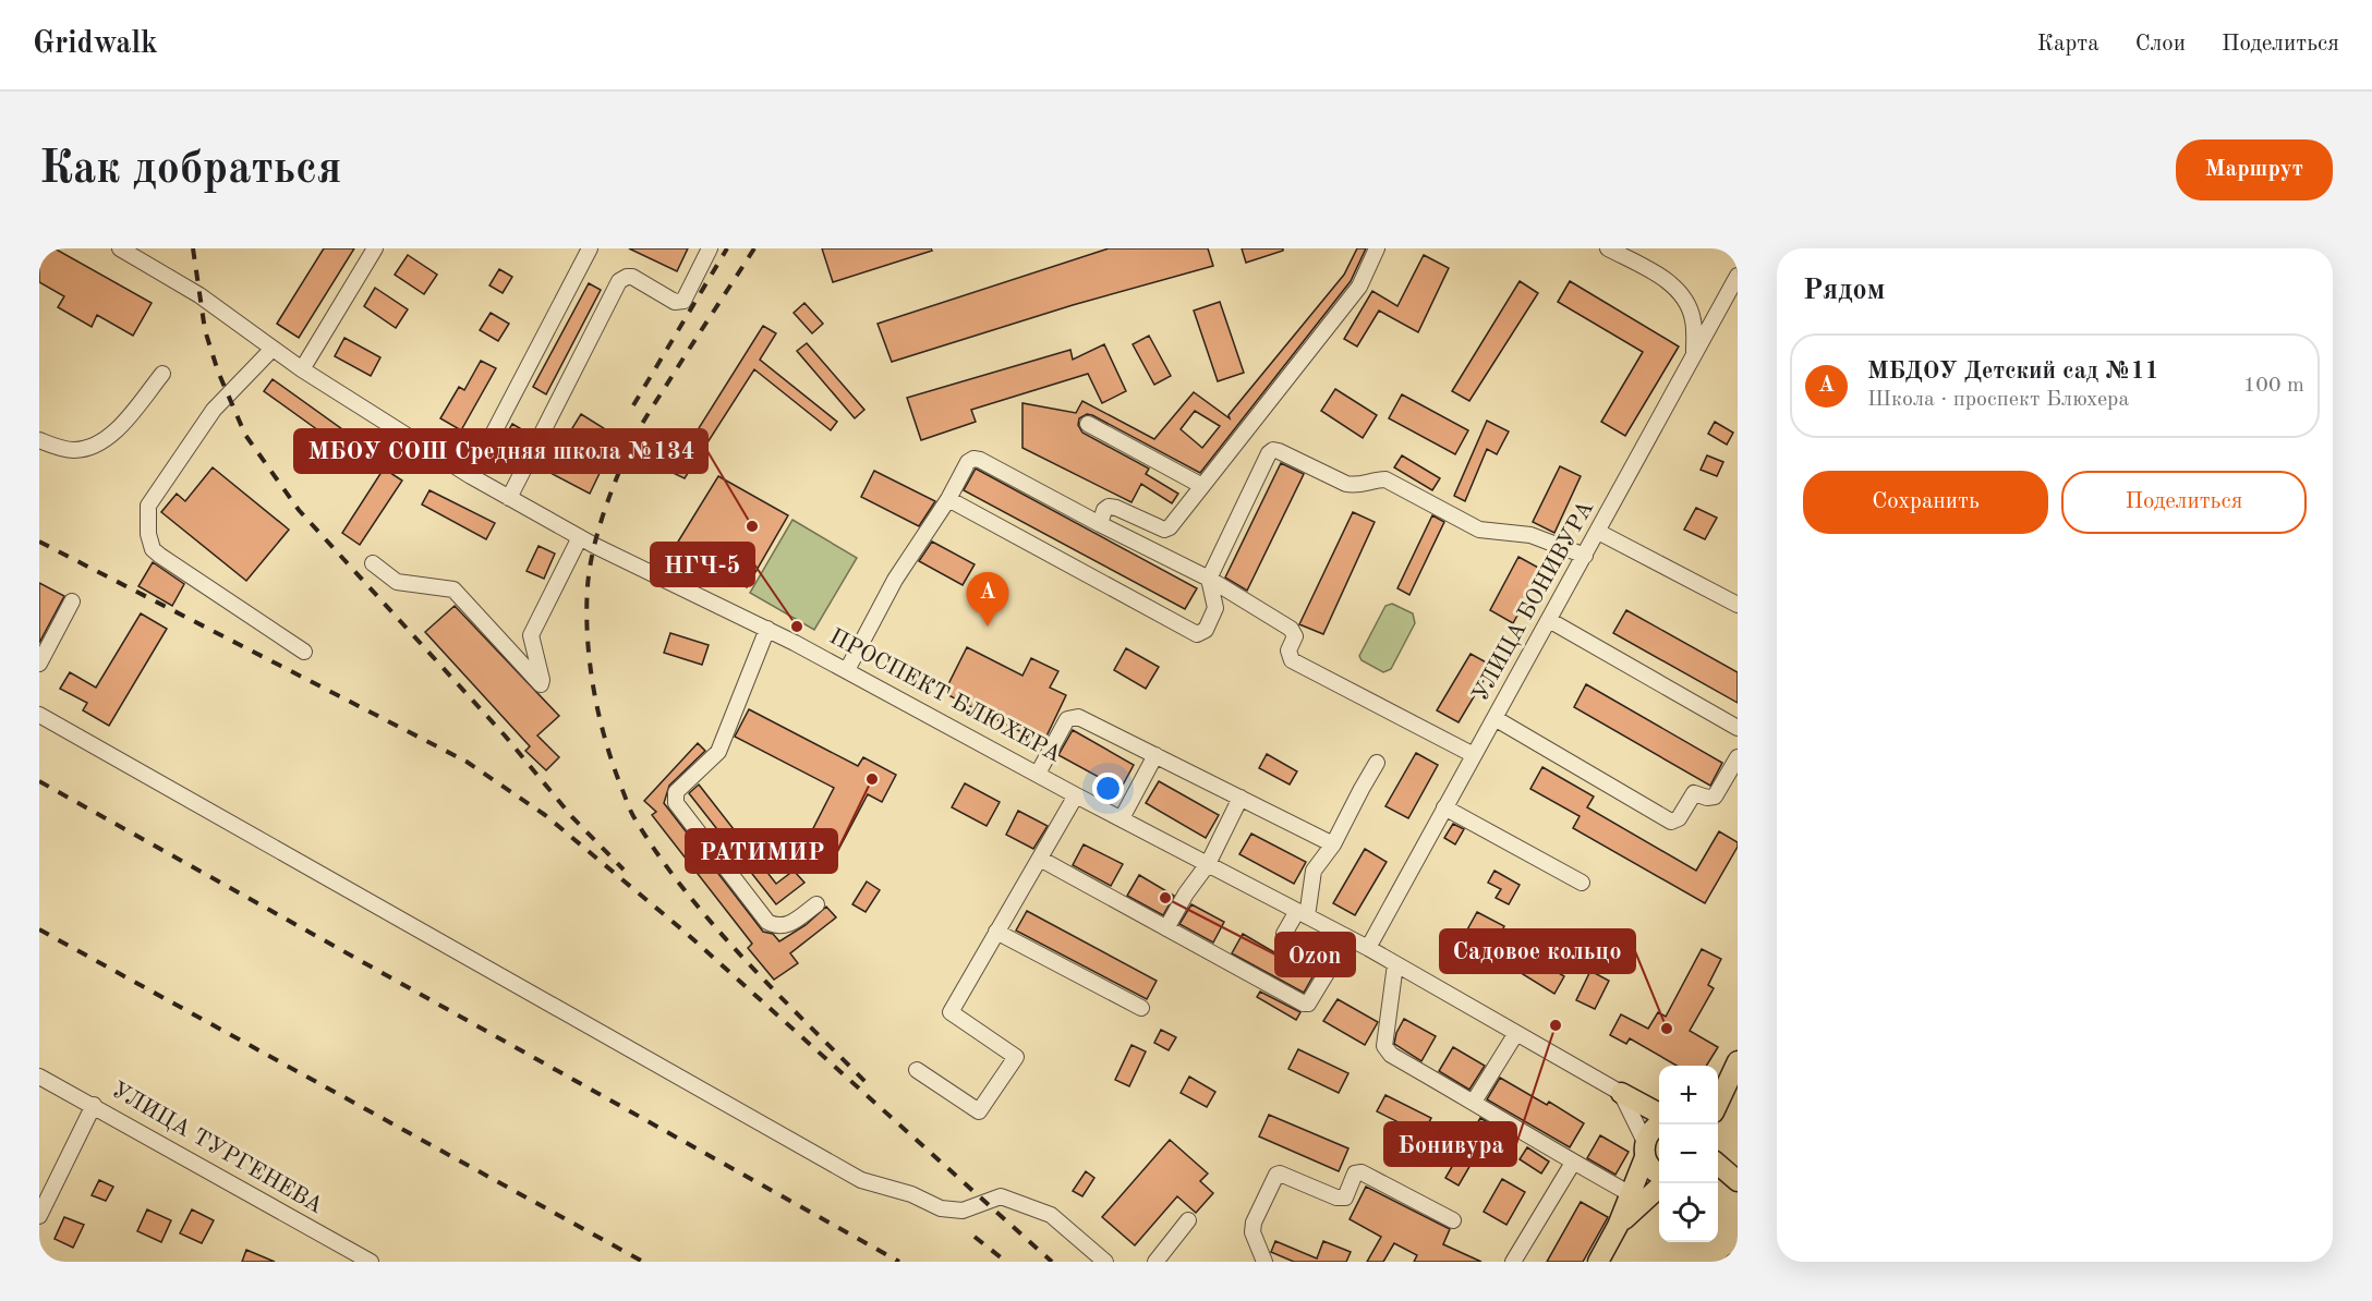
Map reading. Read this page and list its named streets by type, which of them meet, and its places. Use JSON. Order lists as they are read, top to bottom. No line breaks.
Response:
{"streets":{"street":["УЛИЦА БОНИВУРА","ПРОСПЕКТ БЛЮХЕРА","УЛИЦА ТУРГЕНЕВА"]},"crossings":[["УЛИЦА БОНИВУРА","ПРОСПЕКТ БЛЮХЕРА"]],"places":["МБОУ СОШ Средняя школа №134","НГЧ-5","РАТИМИР","Ozon","Бонивура","Садовое кольцо"],"page":{"header":"Gridwalk","nav":["Карта","Слои","Поделиться"],"buttons":["Маршрут",["Сохранить","Поделиться"]],"title":"Как добраться","heading":"Рядом","list":[{"mark":"A","name":"МБДОУ Детский сад №11","note":"Школа · проспект Блюхера","value":"100 m"}],"pins":"A","map_buttons":["+","−"]}}
